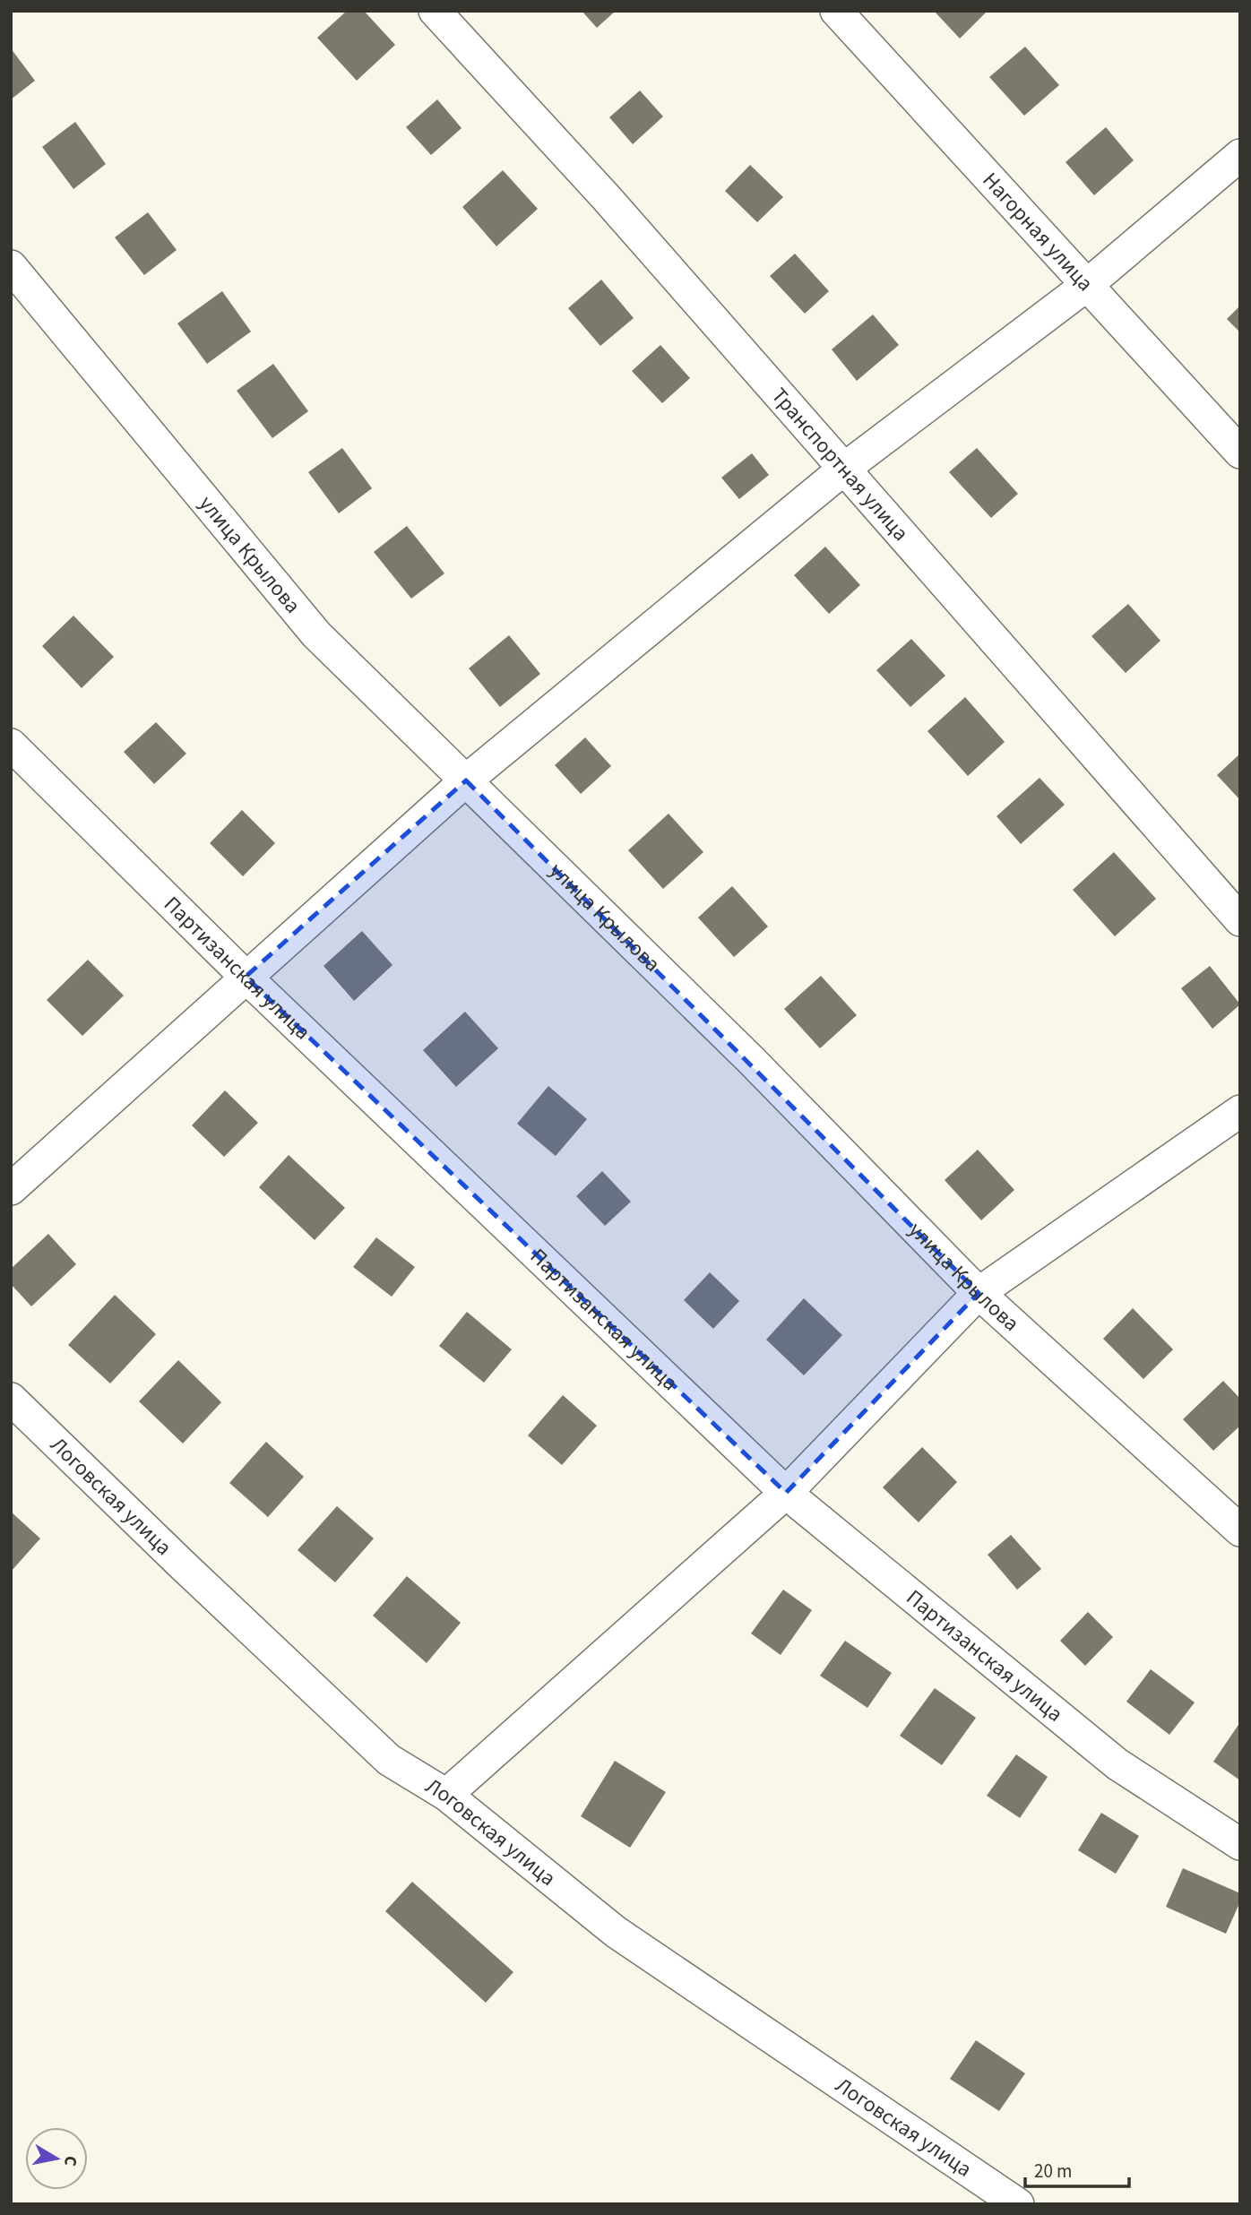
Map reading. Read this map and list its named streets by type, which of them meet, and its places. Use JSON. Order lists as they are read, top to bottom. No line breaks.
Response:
{"streets":{"street":["Нагорная улица","Транспортная улица","улица Крылова","Партизанская улица","Логовская улица"]},"scale_bar":"20 m","north":"right"}
